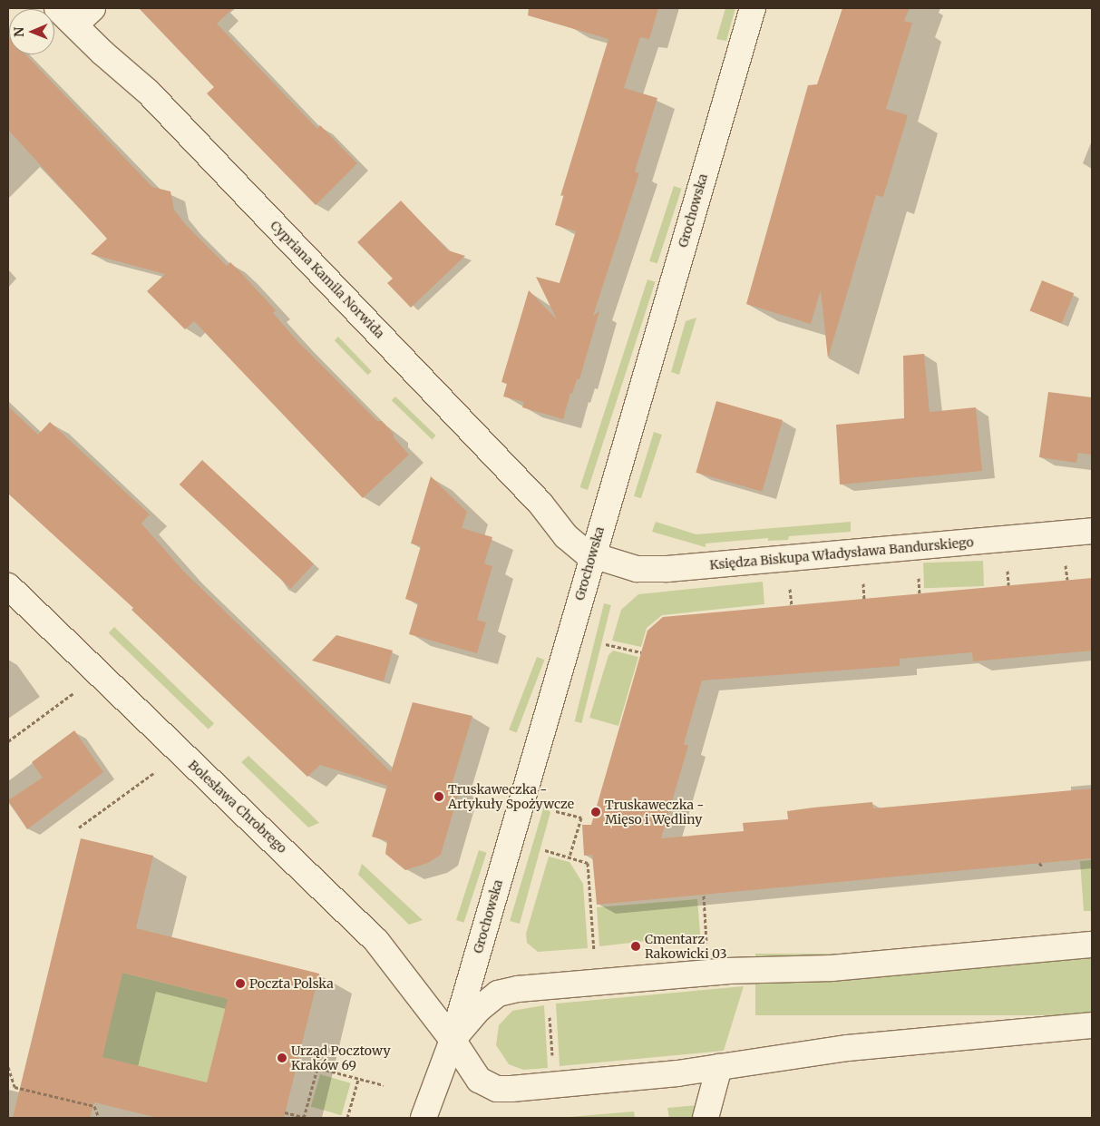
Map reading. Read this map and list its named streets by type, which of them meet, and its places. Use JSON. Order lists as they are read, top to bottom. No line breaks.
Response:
{"streets":{"street":["Grochowska","Cypriana Kamila Norwida","Księdza Biskupa Władysława Bandurskiego","Bolesława Chrobrego"]},"crossings":[["Grochowska","Cypriana Kamila Norwida"],["Grochowska","Księdza Biskupa Władysława Bandurskiego"],["Grochowska","Bolesława Chrobrego"],["Cypriana Kamila Norwida","Księdza Biskupa Władysława Bandurskiego"]],"places":["Truskaweczka - Artykuły Spożywcze","Truskaweczka - Mięso i Wędliny","Cmentarz Rakowicki 03","Poczta Polska","Urząd Pocztowy Kraków 69"],"north":"left"}
